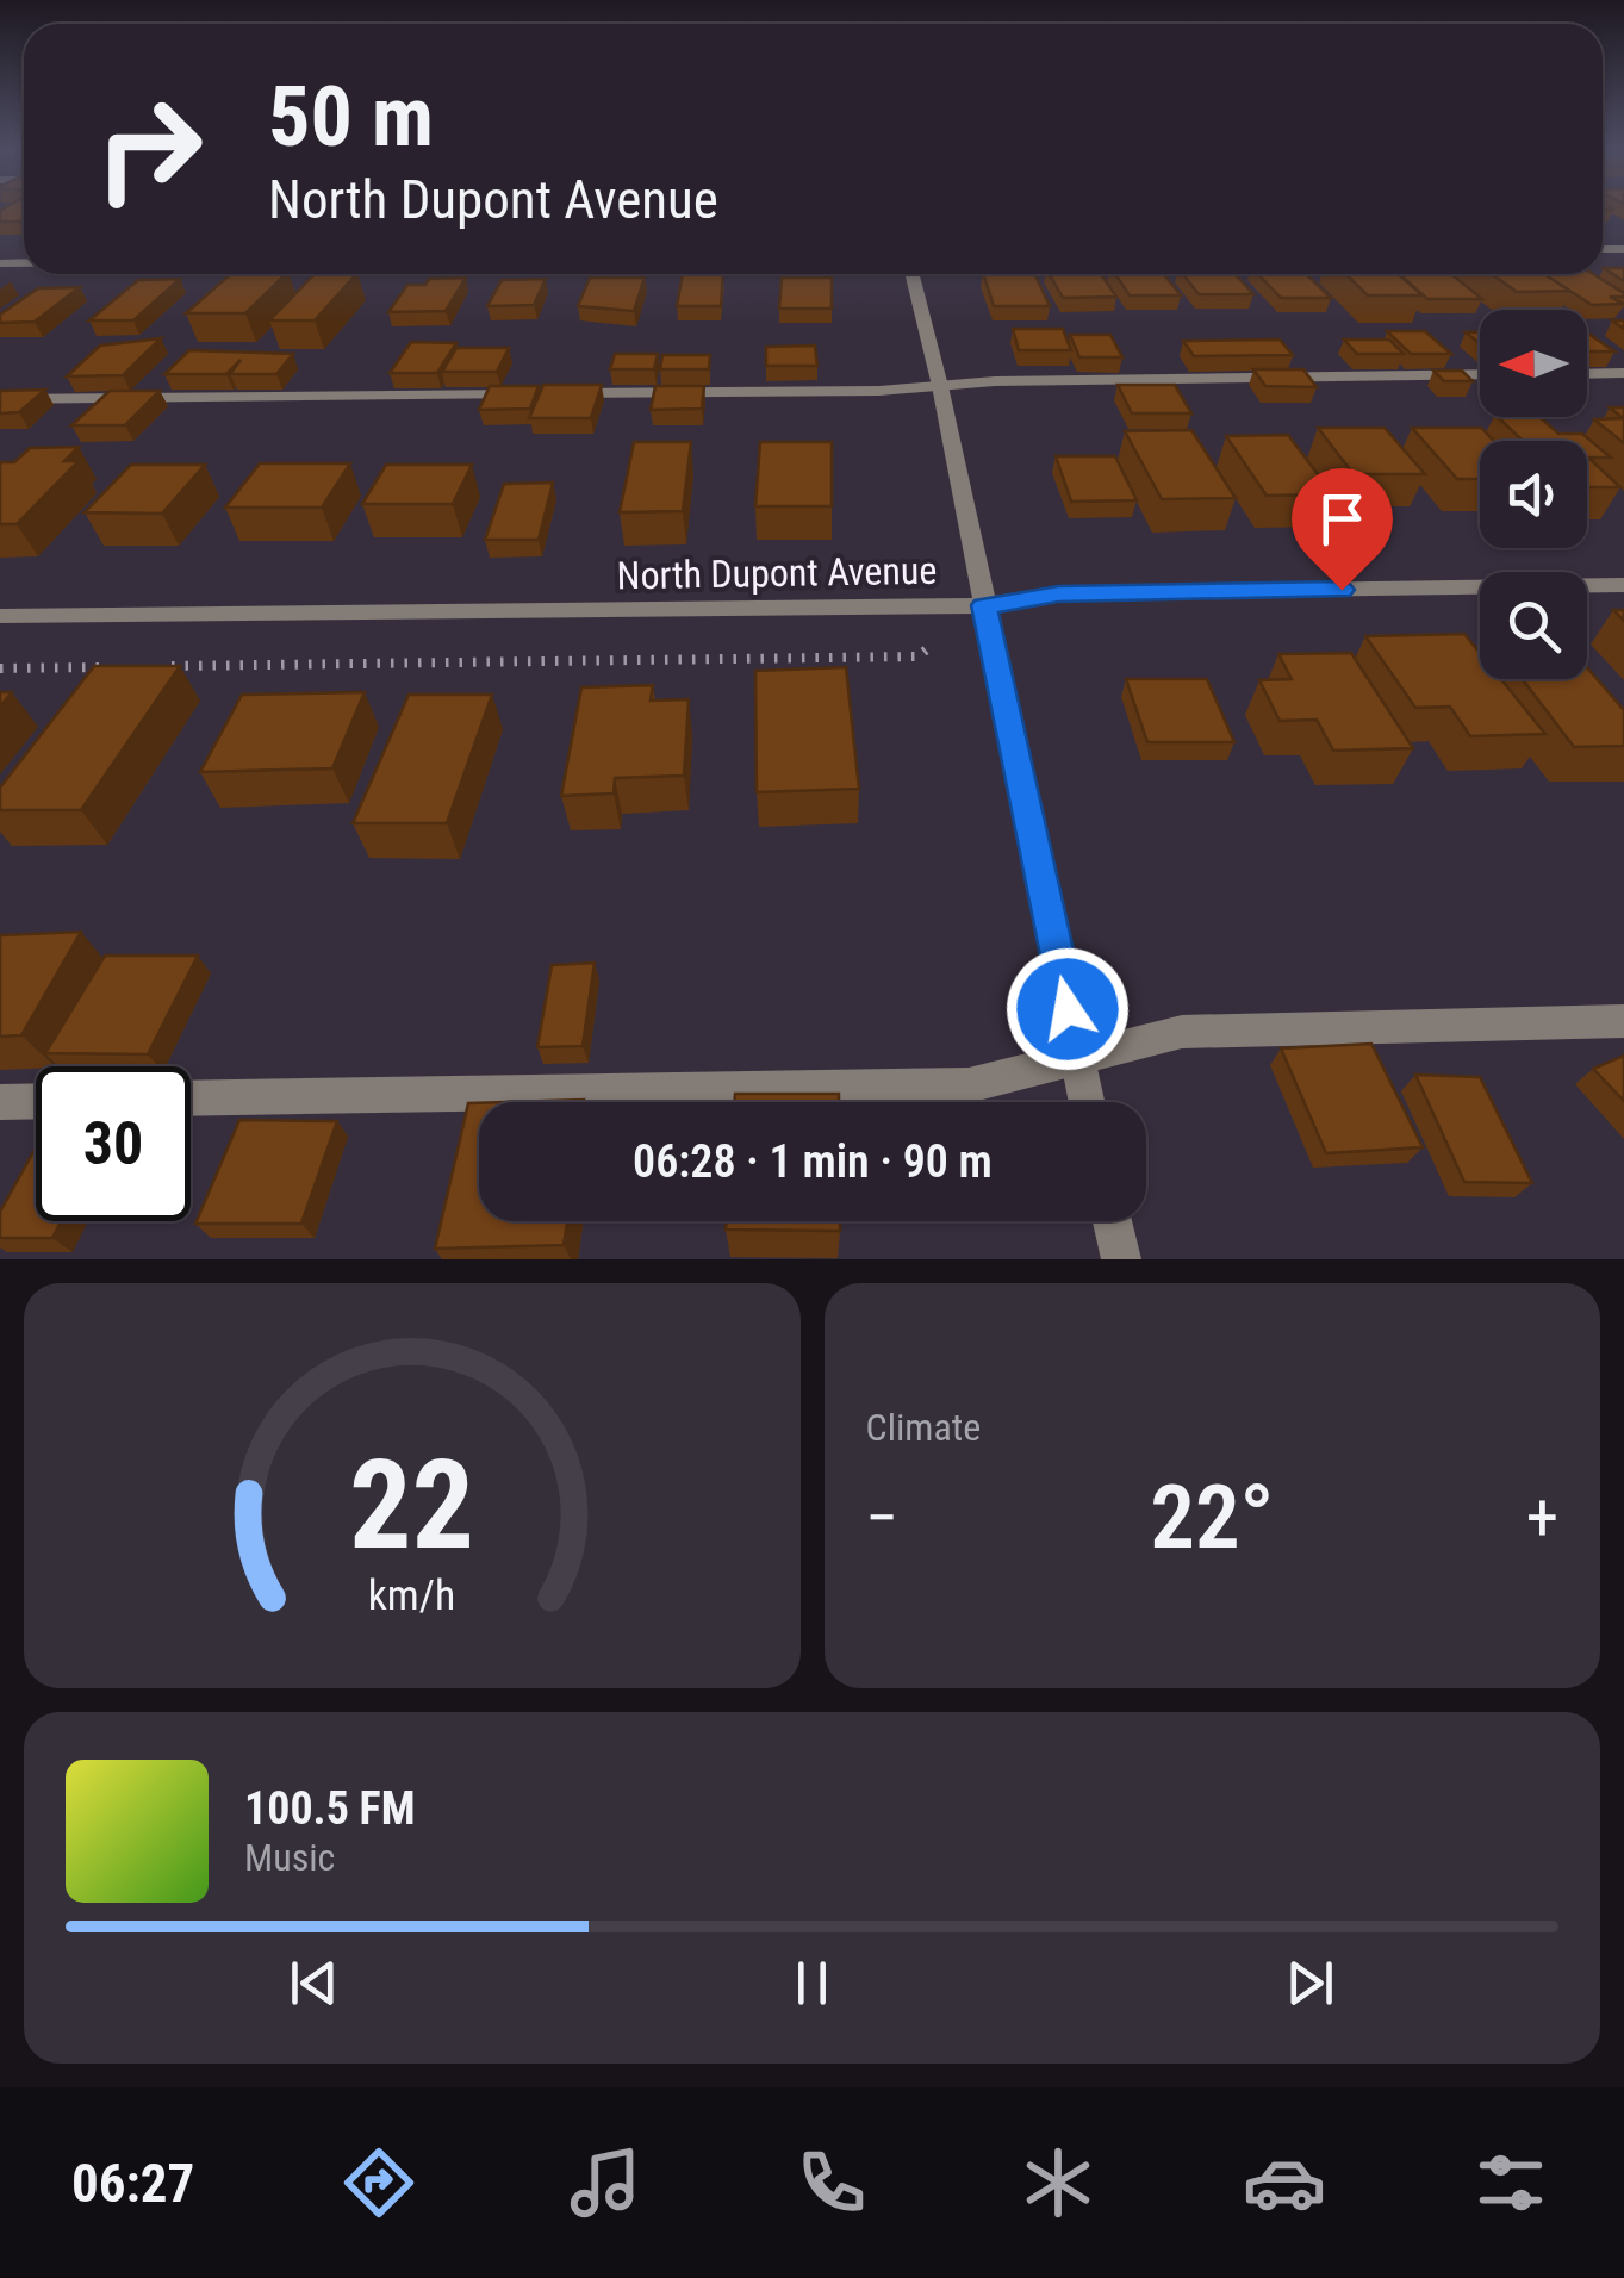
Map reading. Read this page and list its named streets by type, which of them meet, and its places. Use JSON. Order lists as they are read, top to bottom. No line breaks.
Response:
{"streets":{"street":["North Dupont Avenue"]},"north":"left","page":{"turn":["50 m","North Dupont Avenue"],"limit":"30","trip":"06:28 · 1 min · 90 m","tile":"Climate","heat":["−","22°","+"],"song":["100.5 FM","Music"],"tabs":"06:27","gauge":["22","km/h"]}}
